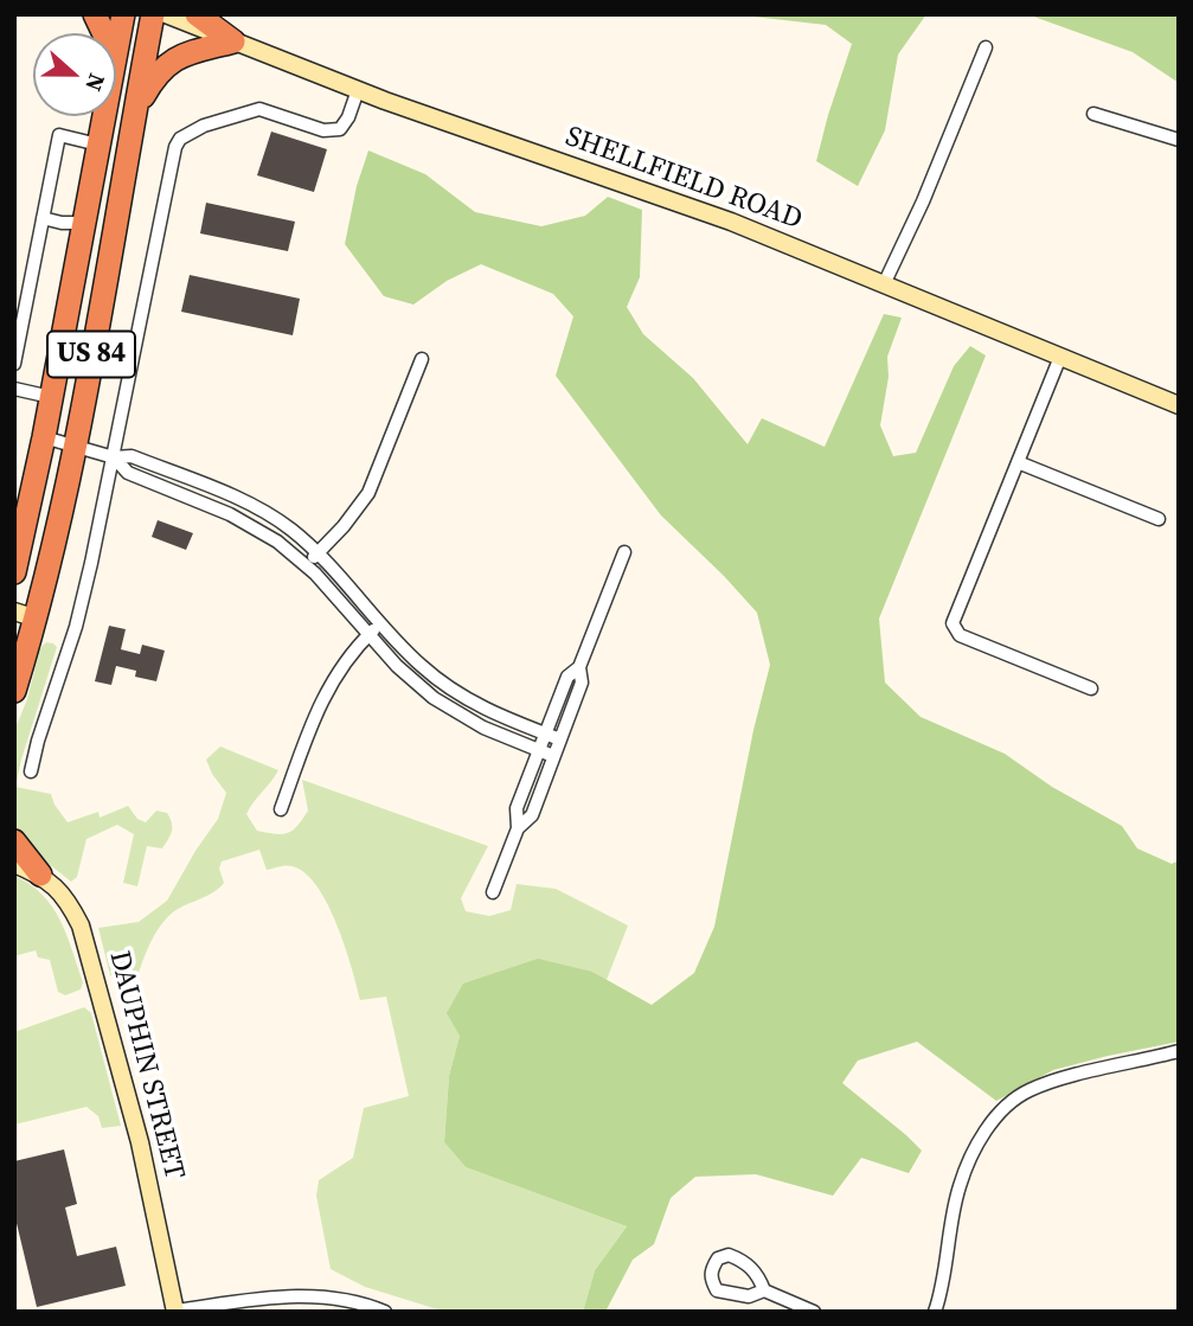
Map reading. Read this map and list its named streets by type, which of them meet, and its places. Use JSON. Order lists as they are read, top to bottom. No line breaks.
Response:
{"streets":{"highway":["US 84"],"street":["SHELLFIELD ROAD","DAUPHIN STREET"]},"north":"right"}
